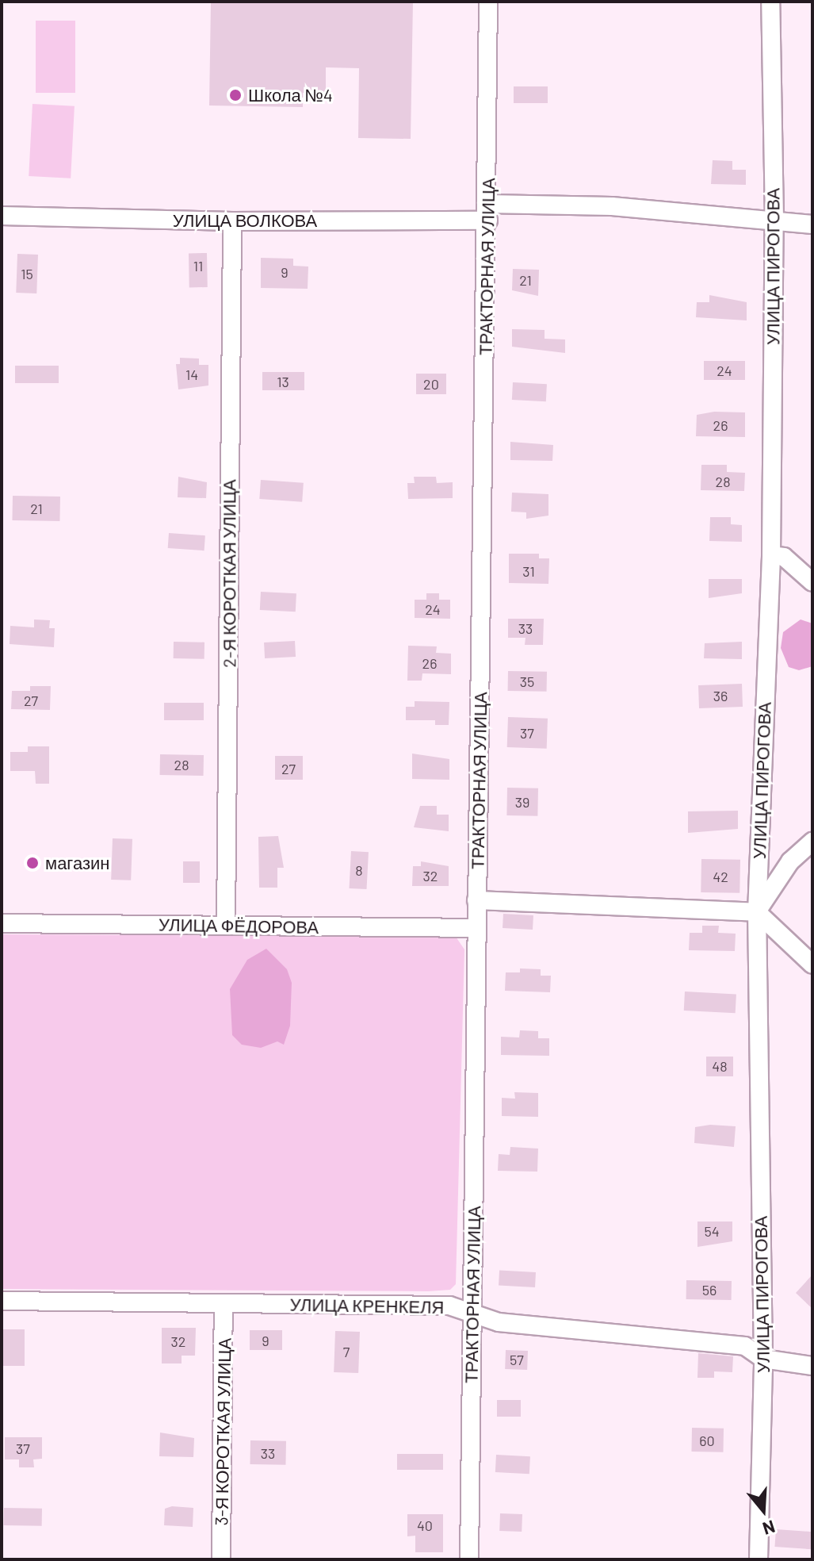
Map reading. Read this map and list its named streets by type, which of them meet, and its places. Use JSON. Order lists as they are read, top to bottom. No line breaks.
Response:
{"streets":{"street":["УЛИЦА ВОЛКОВА","ТРАКТОРНАЯ УЛИЦА","УЛИЦА ПИРОГОВА","2-Я КОРОТКАЯ УЛИЦА","УЛИЦА ФЁДОРОВА","УЛИЦА КРЕНКЕЛЯ","3-Я КОРОТКАЯ УЛИЦА"]},"crossings":[["УЛИЦА ВОЛКОВА","ТРАКТОРНАЯ УЛИЦА"],["УЛИЦА ВОЛКОВА","УЛИЦА ПИРОГОВА"],["УЛИЦА ВОЛКОВА","2-Я КОРОТКАЯ УЛИЦА"],["ТРАКТОРНАЯ УЛИЦА","УЛИЦА ФЁДОРОВА"],["ТРАКТОРНАЯ УЛИЦА","УЛИЦА КРЕНКЕЛЯ"],["УЛИЦА ПИРОГОВА","УЛИЦА КРЕНКЕЛЯ"],["2-Я КОРОТКАЯ УЛИЦА","УЛИЦА ФЁДОРОВА"],["УЛИЦА КРЕНКЕЛЯ","3-Я КОРОТКАЯ УЛИЦА"]],"places":["Школа №4","магазин"],"house_numbers":["11","9","15","21","24","14","13","20","26","28","21","31","24","33","26","35","36","27","37","28","27","39","8","32","42","48","54","56","9","32","7","57","60","37","33","40"],"north":"bottom"}
